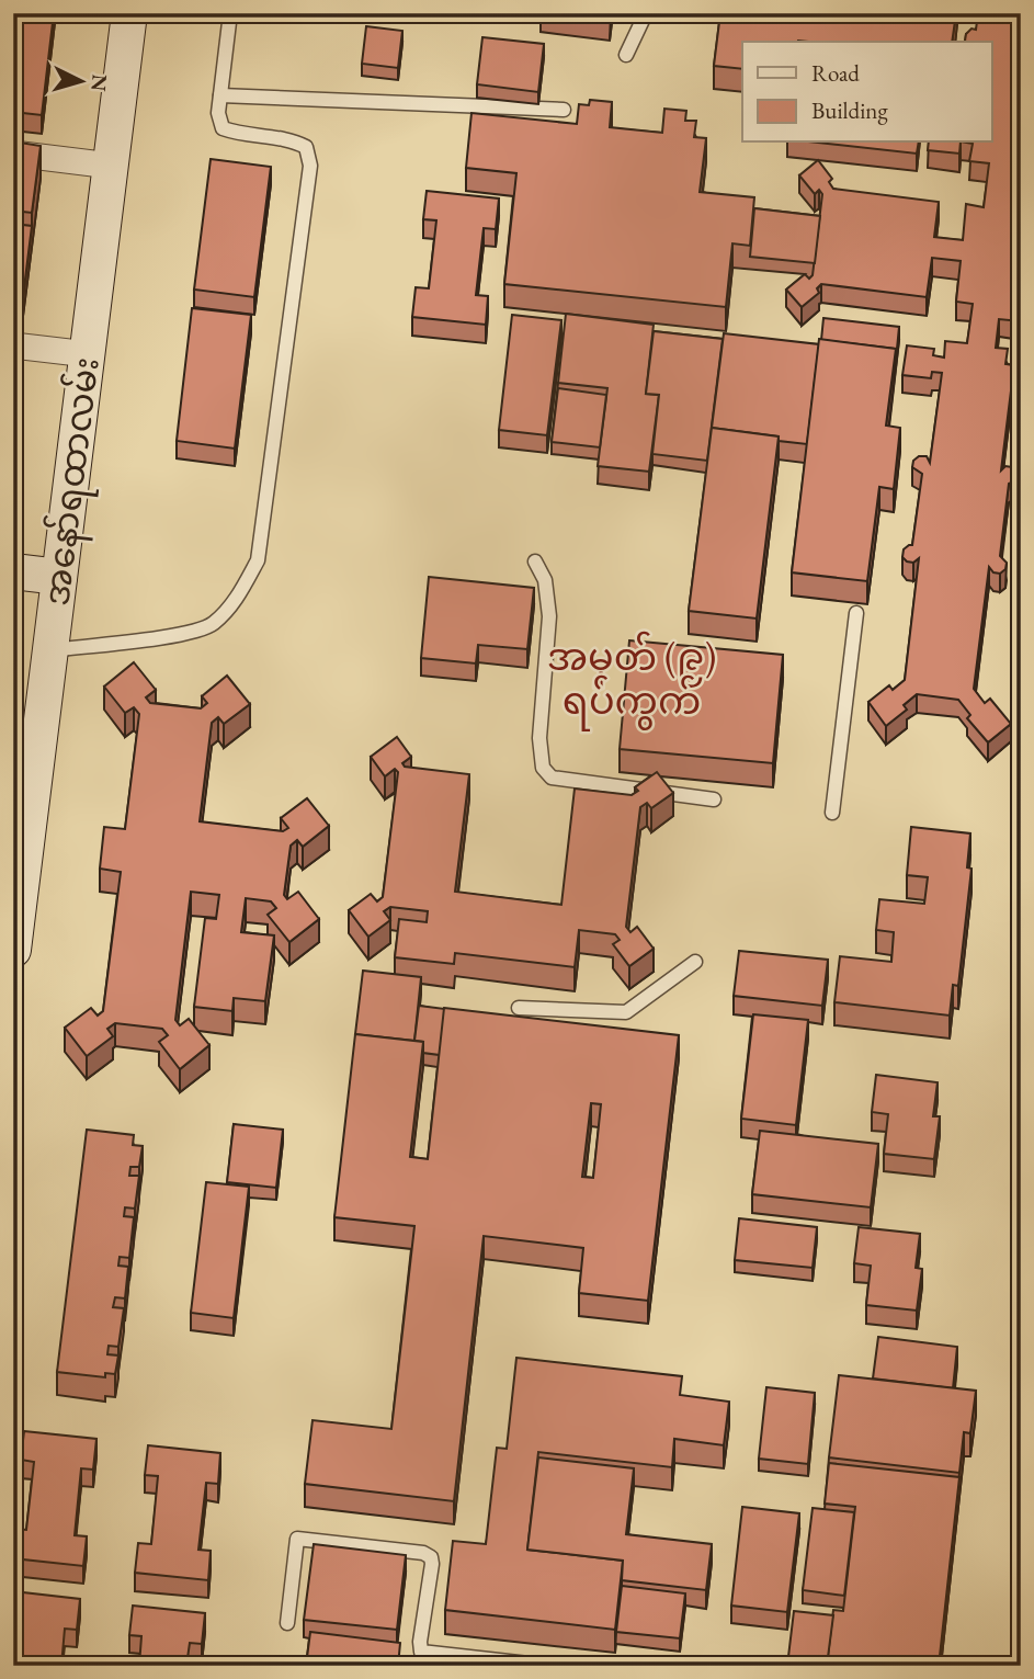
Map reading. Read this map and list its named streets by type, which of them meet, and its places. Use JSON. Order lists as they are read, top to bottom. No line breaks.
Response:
{"streets":{"main road":["အနော်ရထာလမ်း"]},"districts":["အမှတ် (၉) ရပ်ကွက်"],"legend":["Road","Building"],"north":"right"}
